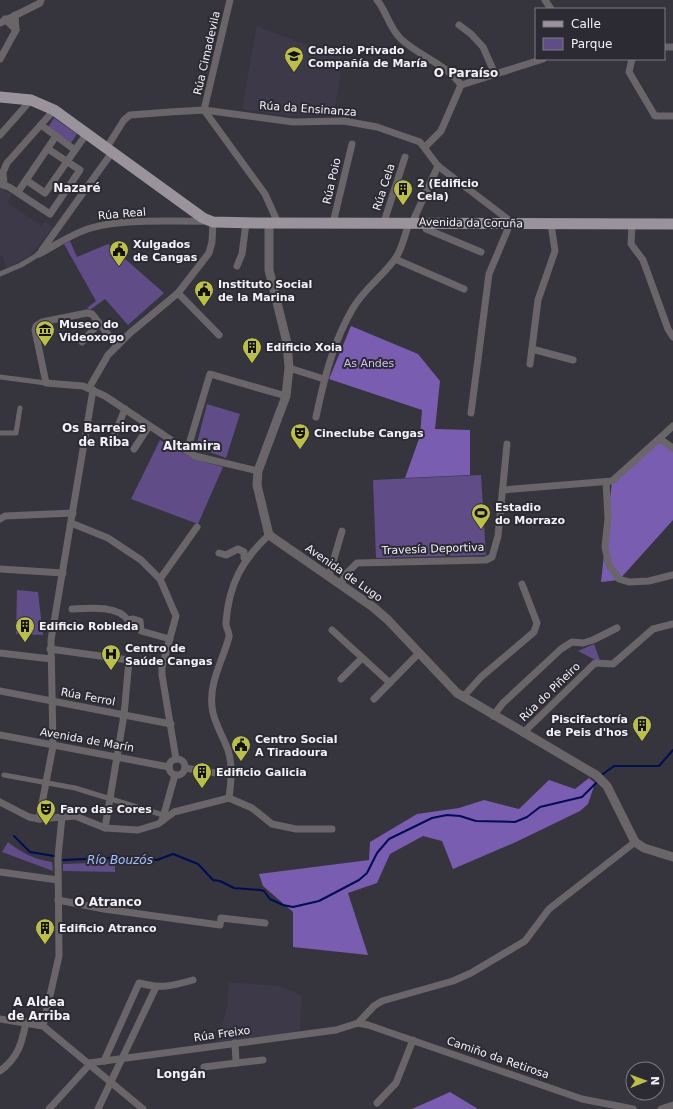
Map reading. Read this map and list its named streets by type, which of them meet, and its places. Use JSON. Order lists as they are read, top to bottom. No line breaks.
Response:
{"streets":{"main road":["Avenida da Coruña"],"street":["Rúa Cimadevila","Rúa da Ensinanza","Rúa Poio","Rúa Cela","Rúa Real","Travesía Deportiva","Avenida de Lugo","Rúa do Piñeiro","Rúa Ferrol","Avenida de Marín","Rúa Freixo","Camiño da Retirosa"]},"crossings":[["Rúa Cimadevila","Rúa da Ensinanza"],["Rúa da Ensinanza","Rúa Real"],["Rúa da Ensinanza","Avenida da Coruña"],["Rúa Poio","Avenida da Coruña"],["Rúa Cela","Avenida da Coruña"],["Rúa Real","Avenida da Coruña"],["Travesía Deportiva","Avenida de Lugo"],["Avenida de Lugo","Rúa do Piñeiro"],["Rúa Freixo","Camiño da Retirosa"]],"districts":["O Paraíso","Nazaré","Os Barreiros de Riba","Altamira","O Atranco","A Aldea de Arriba","Longán"],"water":["Río Bouzós"],"parks":["As Andes"],"places":{"school or university":["Colexio Privado Compañía de María"],"building":["2 (Edificio Cela)","Edificio Xoia","Edificio Robleda","Piscifactoría de Peis d'hos","Edificio Galicia","Edificio Atranco"],"public building":["Xulgados de Cangas","Instituto Social de la Marina","Centro Social A Tiradoura"],"museum":["Museo do Videoxogo"],"theatre":["Cineclube Cangas","Faro das Cores"],"sports":["Estadio do Morrazo"],"hospital":["Centro de Saúde Cangas"]},"legend":["Calle","Parque"],"north":"right"}
